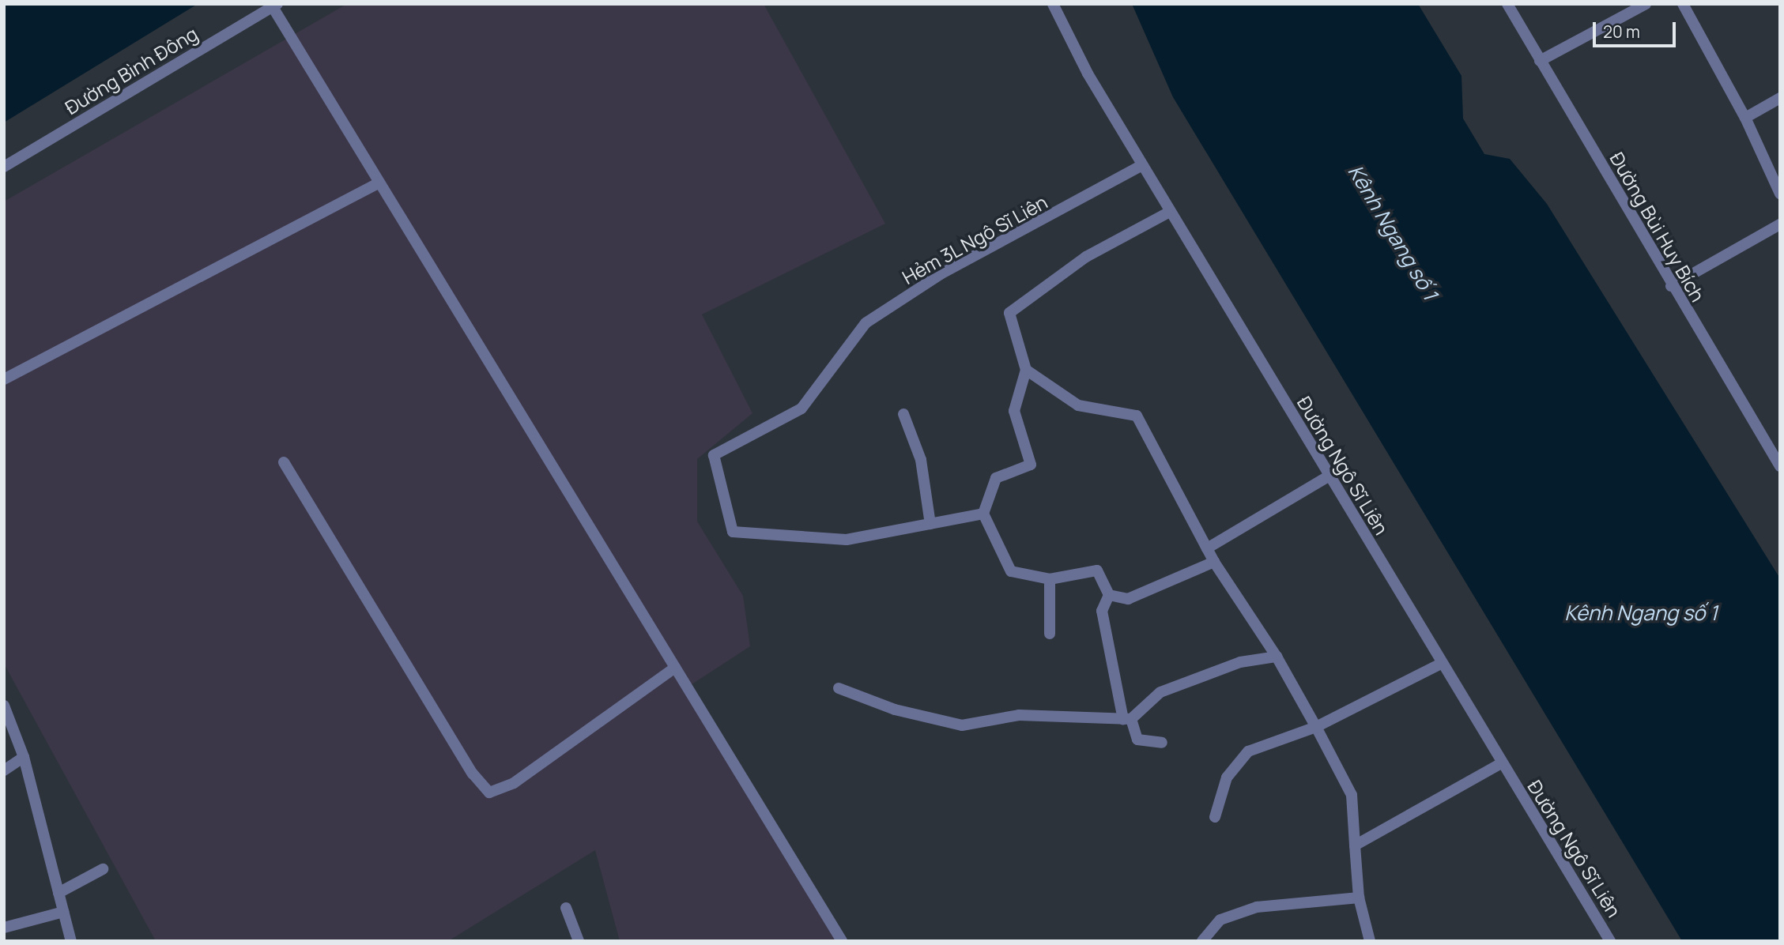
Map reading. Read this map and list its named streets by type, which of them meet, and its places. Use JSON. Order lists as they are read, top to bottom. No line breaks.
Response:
{"streets":{"street":["Đường Bình Đông","Đường Bùi Huy Bích","Hẻm 3L Ngô Sĩ Liên","Đường Ngô Sĩ Liên"]},"crossings":[["Hẻm 3L Ngô Sĩ Liên","Đường Ngô Sĩ Liên"]],"water":["Kênh Ngang số 1"],"scale_bar":"20 m"}
